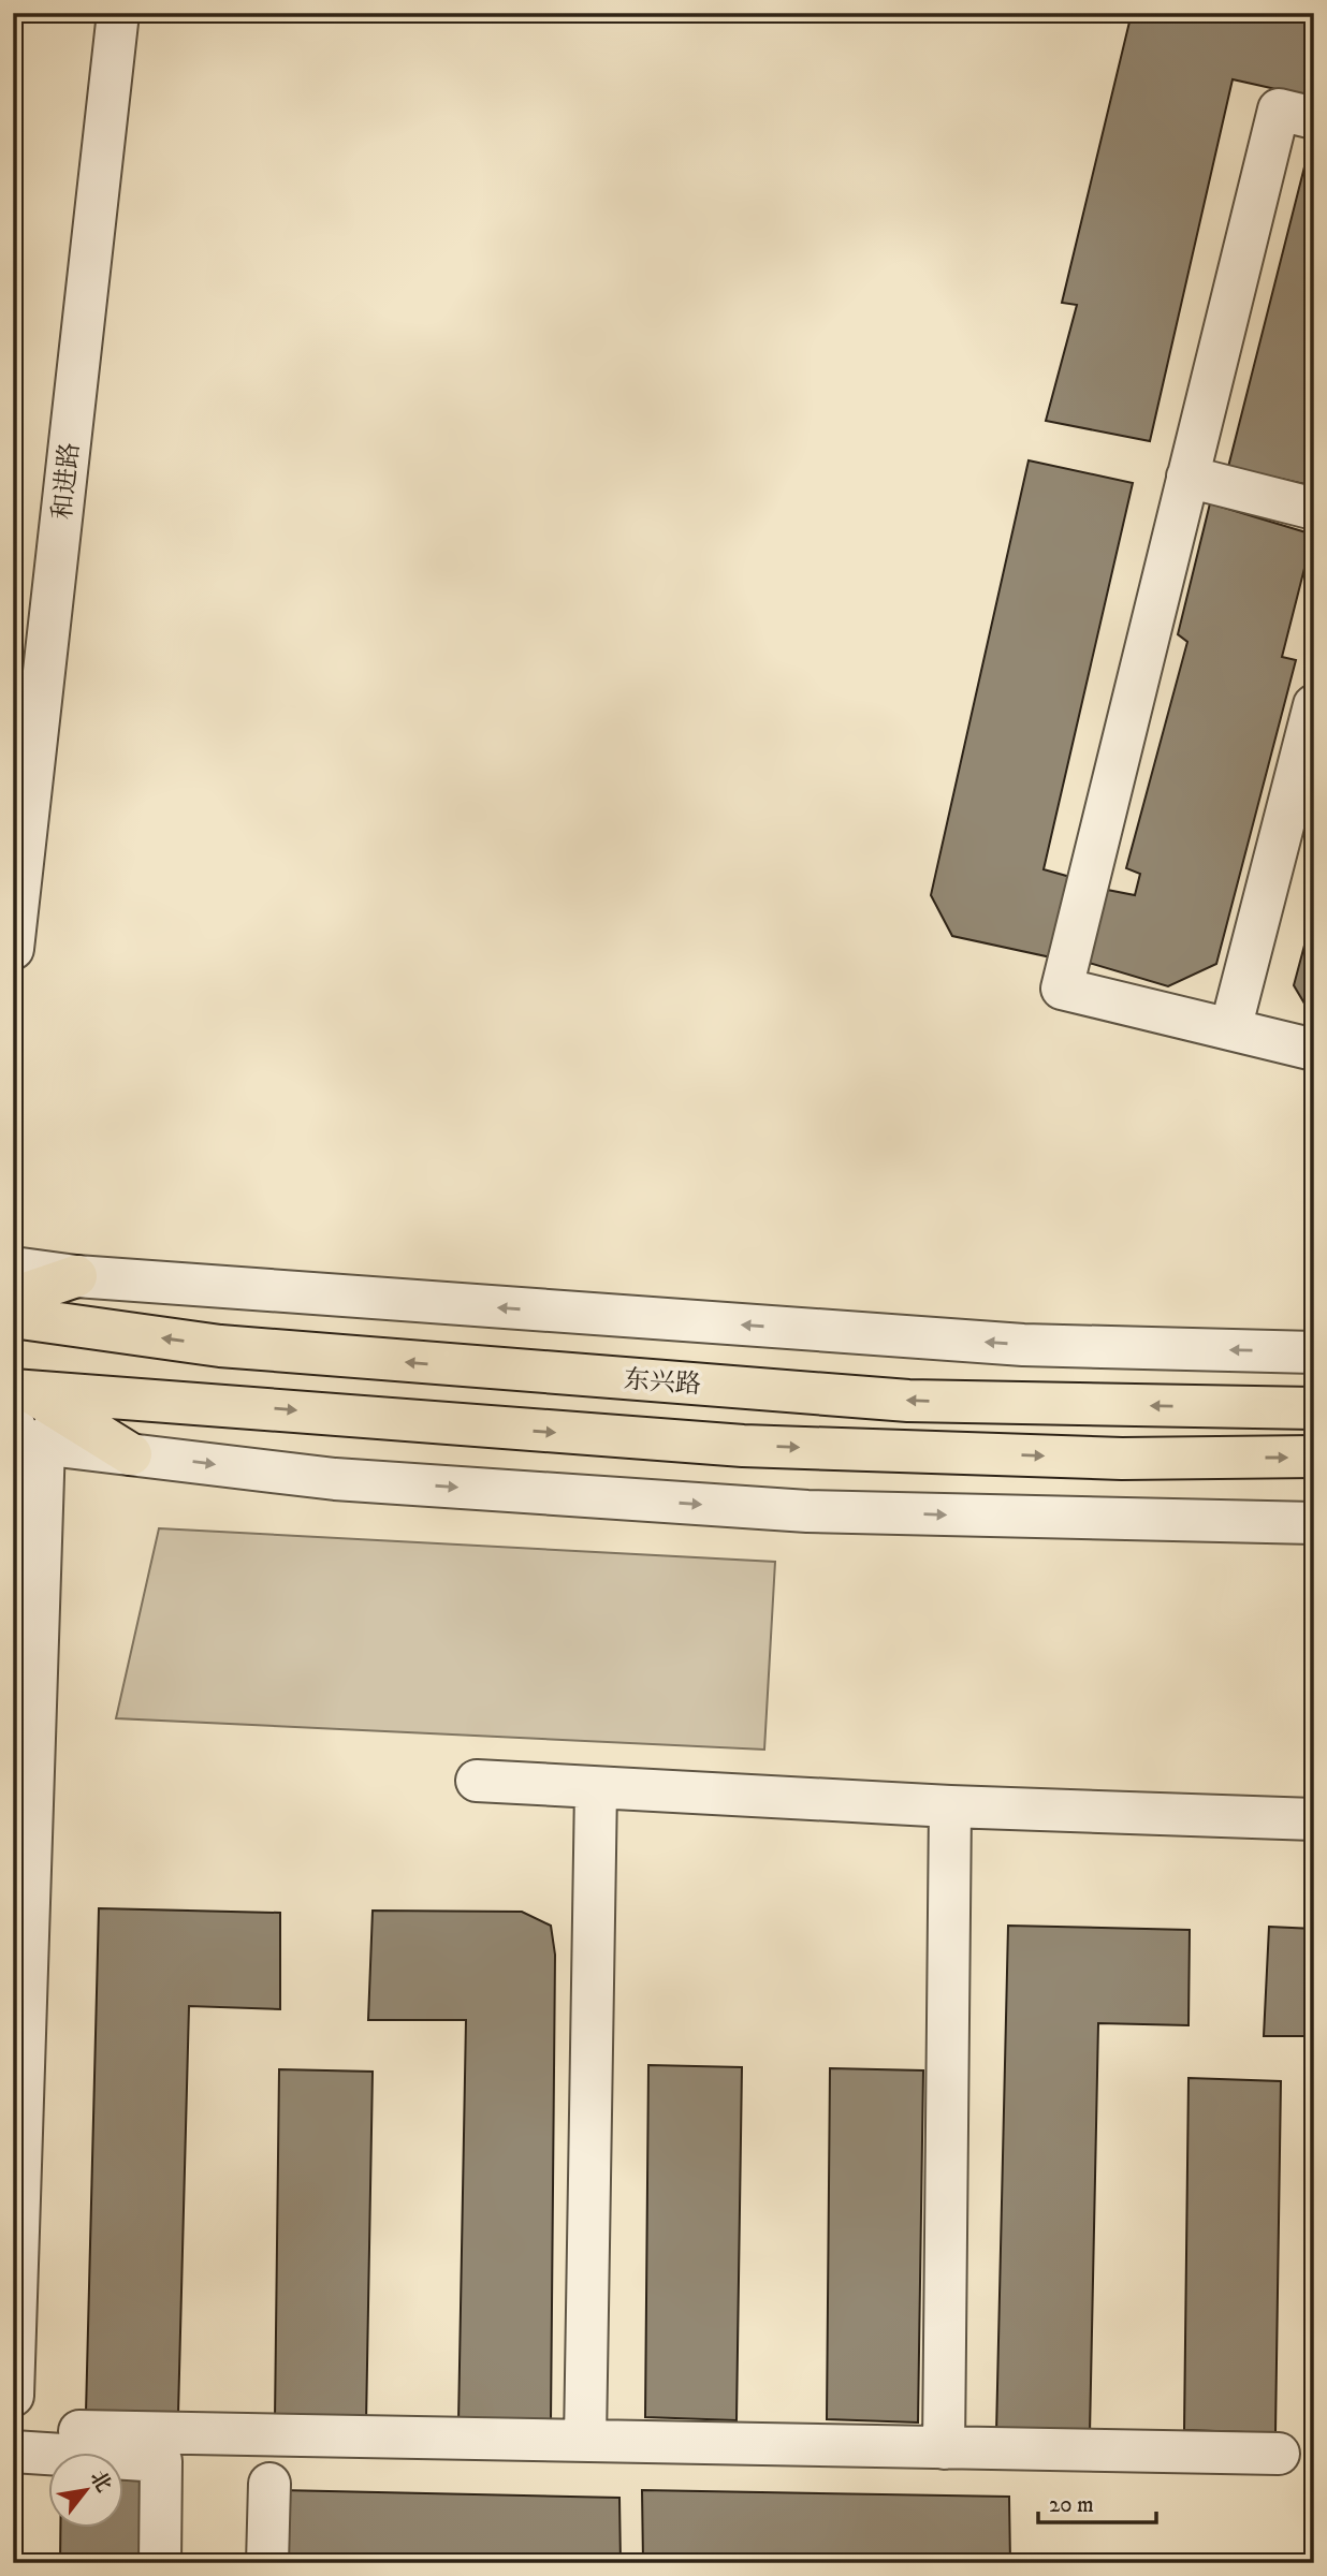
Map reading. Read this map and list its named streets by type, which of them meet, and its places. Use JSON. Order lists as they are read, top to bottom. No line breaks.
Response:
{"streets":{"highway":["东兴路"],"street":["和进路"]},"scale_bar":"20 m","north":"top right"}
